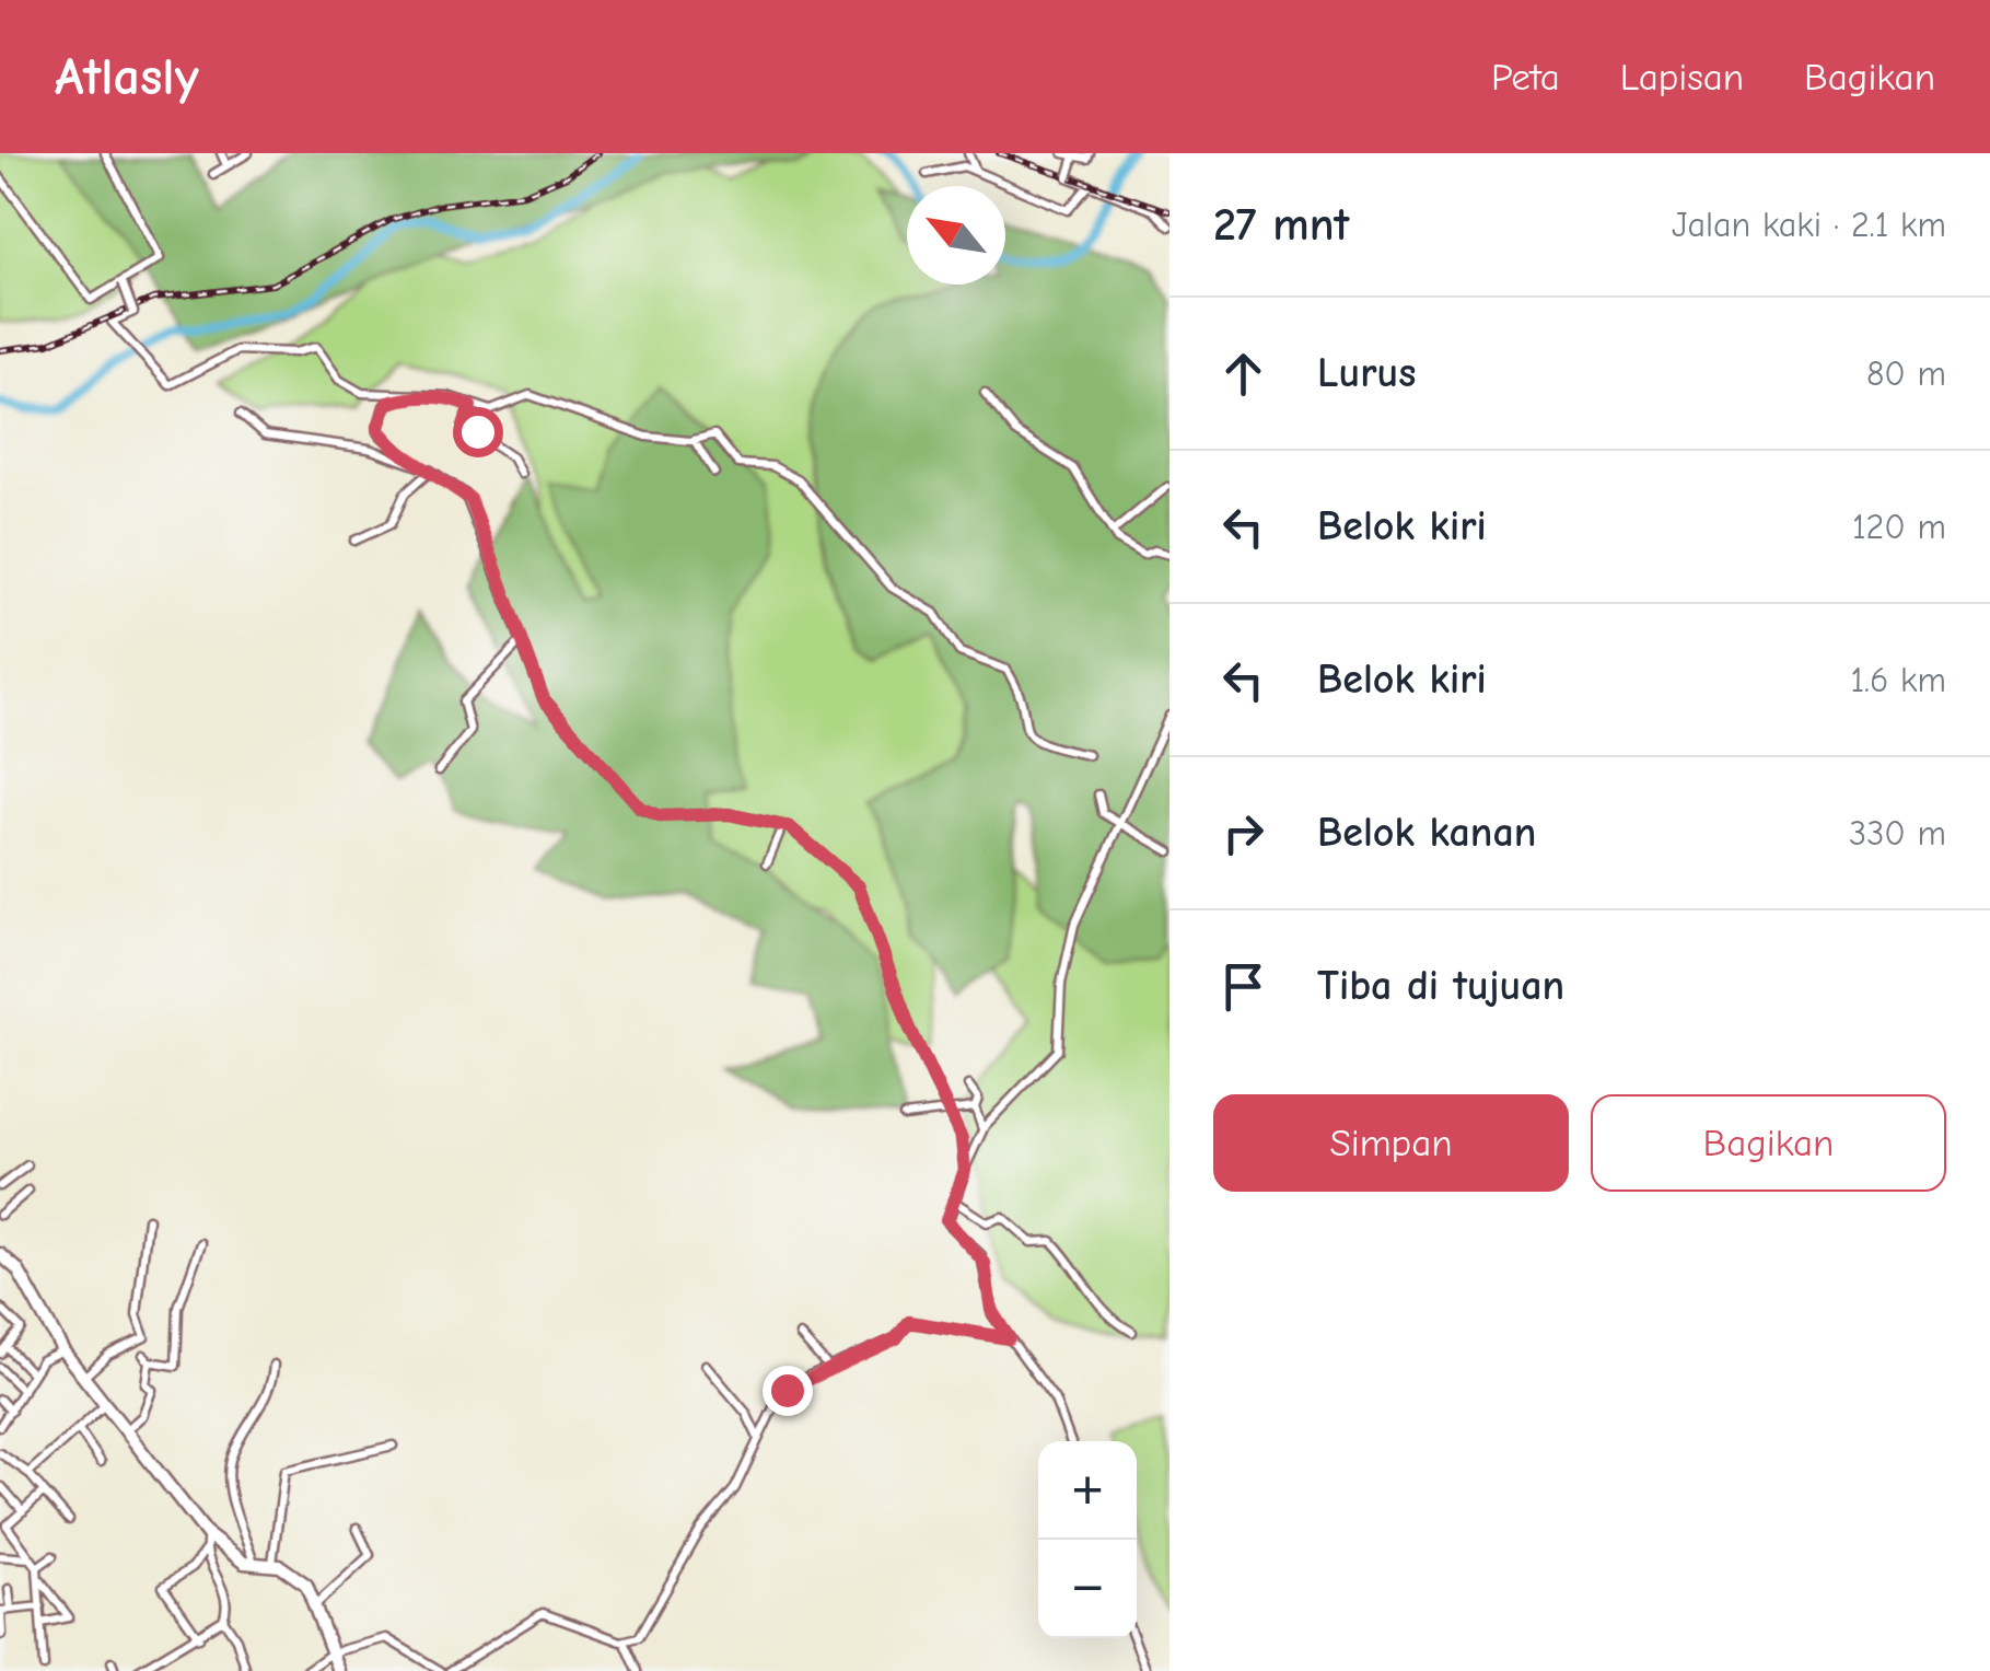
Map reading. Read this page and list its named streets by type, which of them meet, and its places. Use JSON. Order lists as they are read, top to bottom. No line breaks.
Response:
{"north":"top left","page":{"header":"Atlasly","nav":["Peta","Lapisan","Bagikan"],"heading":["27 mnt","Jalan kaki · 2.1 km"],"list":[["Lurus","80 m"],["Belok kiri","120 m"],["Belok kiri","1.6 km"],["Belok kanan","330 m"],"Tiba di tujuan"],"buttons":["Simpan","Bagikan"],"map_buttons":["+","−"]}}
